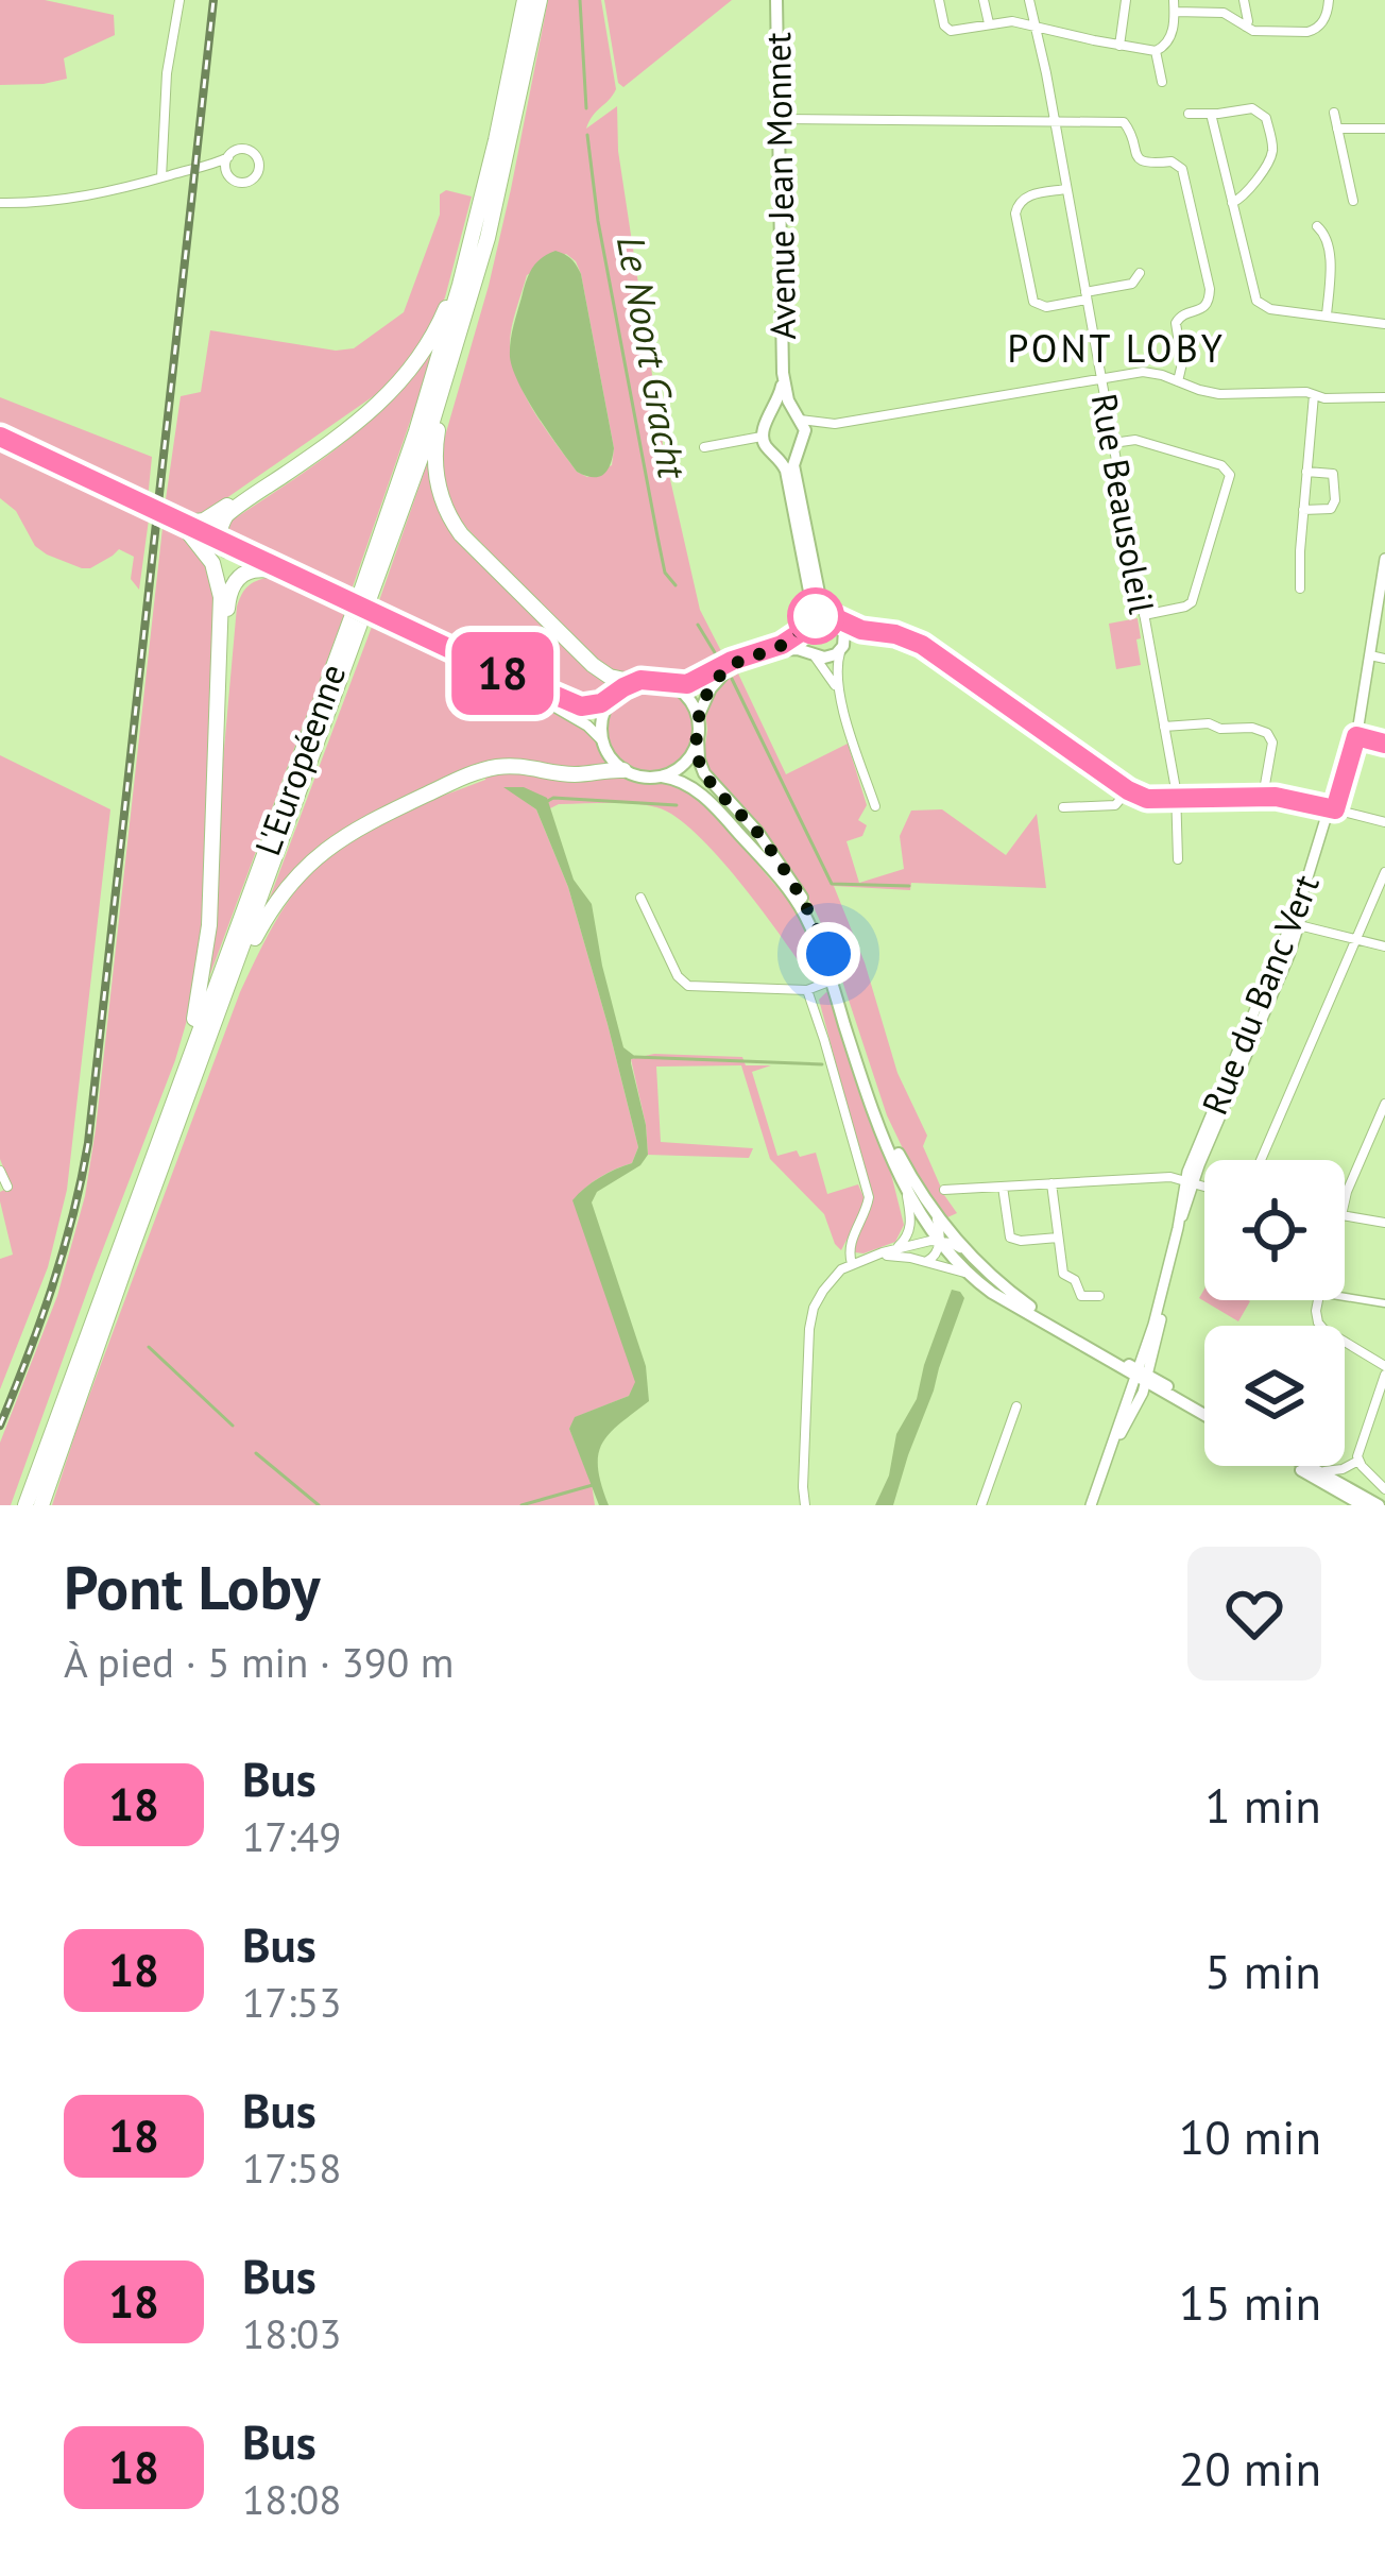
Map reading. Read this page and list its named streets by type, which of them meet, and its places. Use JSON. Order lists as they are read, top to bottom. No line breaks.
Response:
{"streets":{"highway":["L'Européenne"],"main road":["Avenue Jean Monnet"],"street":["Rue Beausoleil","Rue du Banc Vert"]},"districts":["PONT LOBY"],"water":["Le Noort Gracht"],"lines":["bus line 18"],"page":{"on_map":"18","heading":["Pont Loby","À pied · 5 min · 390 m"],"list":[{"mark":"18","name":"Bus","note":"17:49","value":"1 min"},{"mark":"18","name":"Bus","note":"17:53","value":"5 min"},{"mark":"18","name":"Bus","note":"17:58","value":"10 min"},{"mark":"18","name":"Bus","note":"18:03","value":"15 min"},{"mark":"18","name":"Bus","note":"18:08","value":"20 min"}]}}
